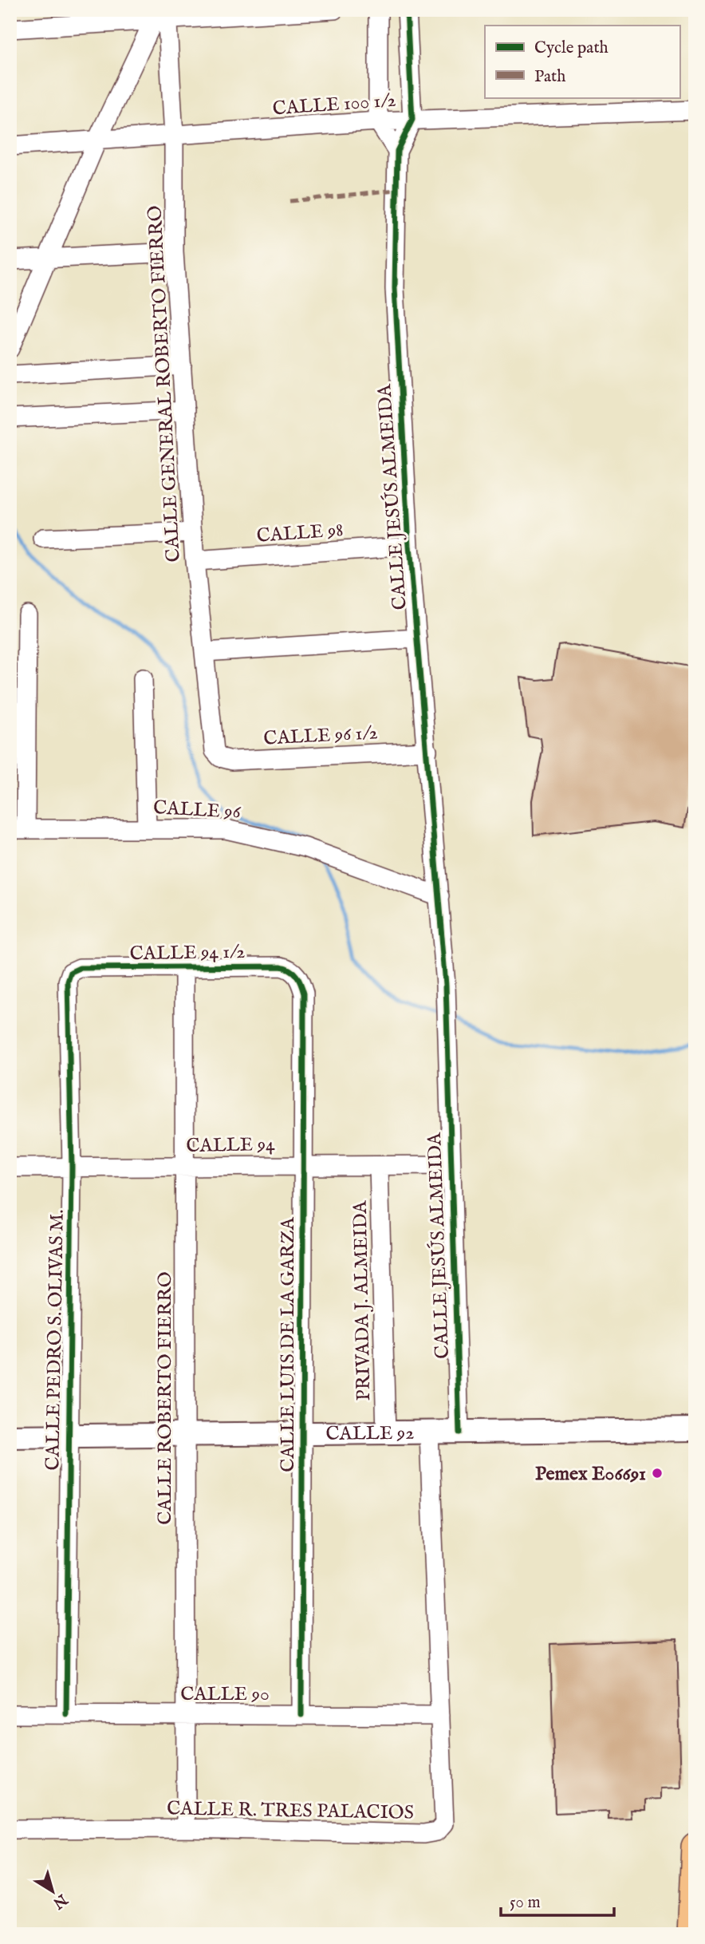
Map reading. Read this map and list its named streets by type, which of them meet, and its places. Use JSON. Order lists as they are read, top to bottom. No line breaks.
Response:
{"streets":{"street":["CALLE 100 1/2","CALLE GENERAL ROBERTO FIERRO","CALLE JESÚS ALMEIDA","CALLE 98","CALLE 96 1/2","CALLE 96","CALLE 94 1/2","CALLE 94","PRIVADA J. ALMEIDA","CALLE PEDRO S. OLIVAS M.","CALLE LUIS DE LA GARZA","CALLE ROBERTO FIERRO","CALLE 92","CALLE 90","CALLE R. TRES PALACIOS"]},"crossings":[["CALLE 100 1/2","CALLE GENERAL ROBERTO FIERRO"],["CALLE 100 1/2","CALLE JESÚS ALMEIDA"],["CALLE GENERAL ROBERTO FIERRO","CALLE 98"],["CALLE GENERAL ROBERTO FIERRO","CALLE 96 1/2"],["CALLE JESÚS ALMEIDA","CALLE 98"],["CALLE JESÚS ALMEIDA","CALLE 96 1/2"],["CALLE JESÚS ALMEIDA","CALLE 96"],["CALLE JESÚS ALMEIDA","CALLE 94"],["CALLE JESÚS ALMEIDA","CALLE 92"],["CALLE 94 1/2","CALLE PEDRO S. OLIVAS M."],["CALLE 94 1/2","CALLE LUIS DE LA GARZA"],["CALLE 94 1/2","CALLE ROBERTO FIERRO"],["CALLE 94","PRIVADA J. ALMEIDA"],["CALLE 94","CALLE PEDRO S. OLIVAS M."],["CALLE 94","CALLE LUIS DE LA GARZA"],["CALLE 94","CALLE ROBERTO FIERRO"],["PRIVADA J. ALMEIDA","CALLE 92"],["CALLE PEDRO S. OLIVAS M.","CALLE 92"],["CALLE PEDRO S. OLIVAS M.","CALLE 90"],["CALLE LUIS DE LA GARZA","CALLE 92"],["CALLE LUIS DE LA GARZA","CALLE 90"],["CALLE ROBERTO FIERRO","CALLE 92"],["CALLE ROBERTO FIERRO","CALLE 90"],["CALLE ROBERTO FIERRO","CALLE R. TRES PALACIOS"],["CALLE 92","CALLE R. TRES PALACIOS"],["CALLE 90","CALLE R. TRES PALACIOS"]],"places":["Pemex E06691"],"legend":["Cycle path","Path"],"scale_bar":"50 m","north":"bottom right"}
